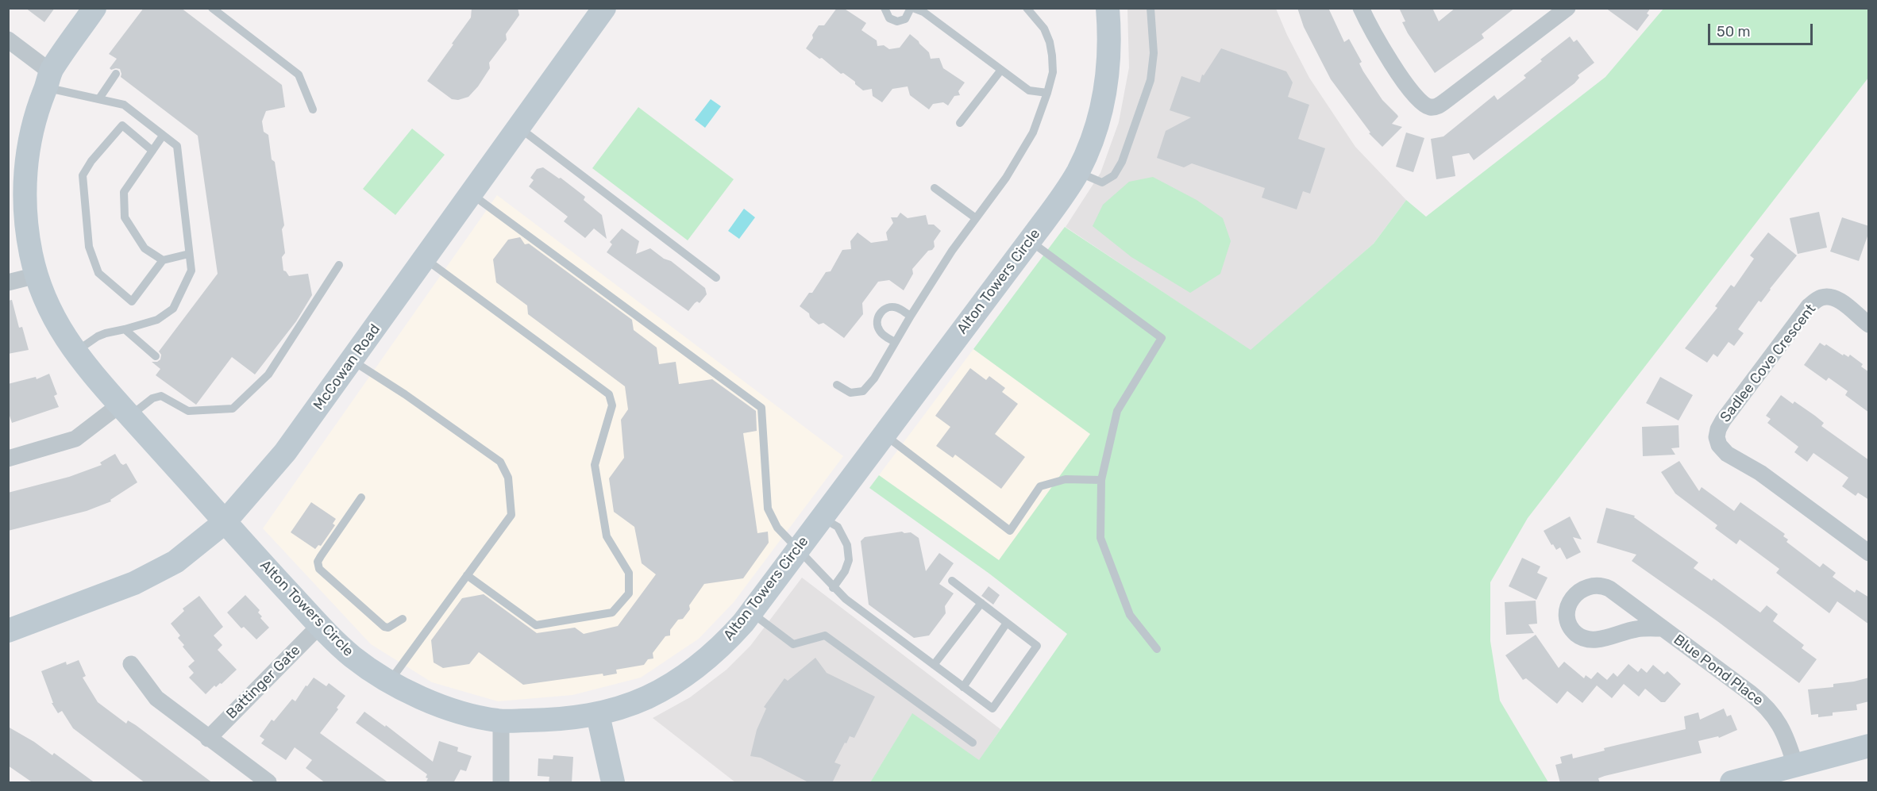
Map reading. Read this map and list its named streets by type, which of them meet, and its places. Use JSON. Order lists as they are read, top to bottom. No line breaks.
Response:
{"streets":{"street":["Alton Towers Circle","Sadlee Cove Crescent","McCowan Road","Blue Pond Place","Battinger Gate"]},"crossings":[["Alton Towers Circle","McCowan Road"],["Alton Towers Circle","Battinger Gate"]],"scale_bar":"50 m"}
